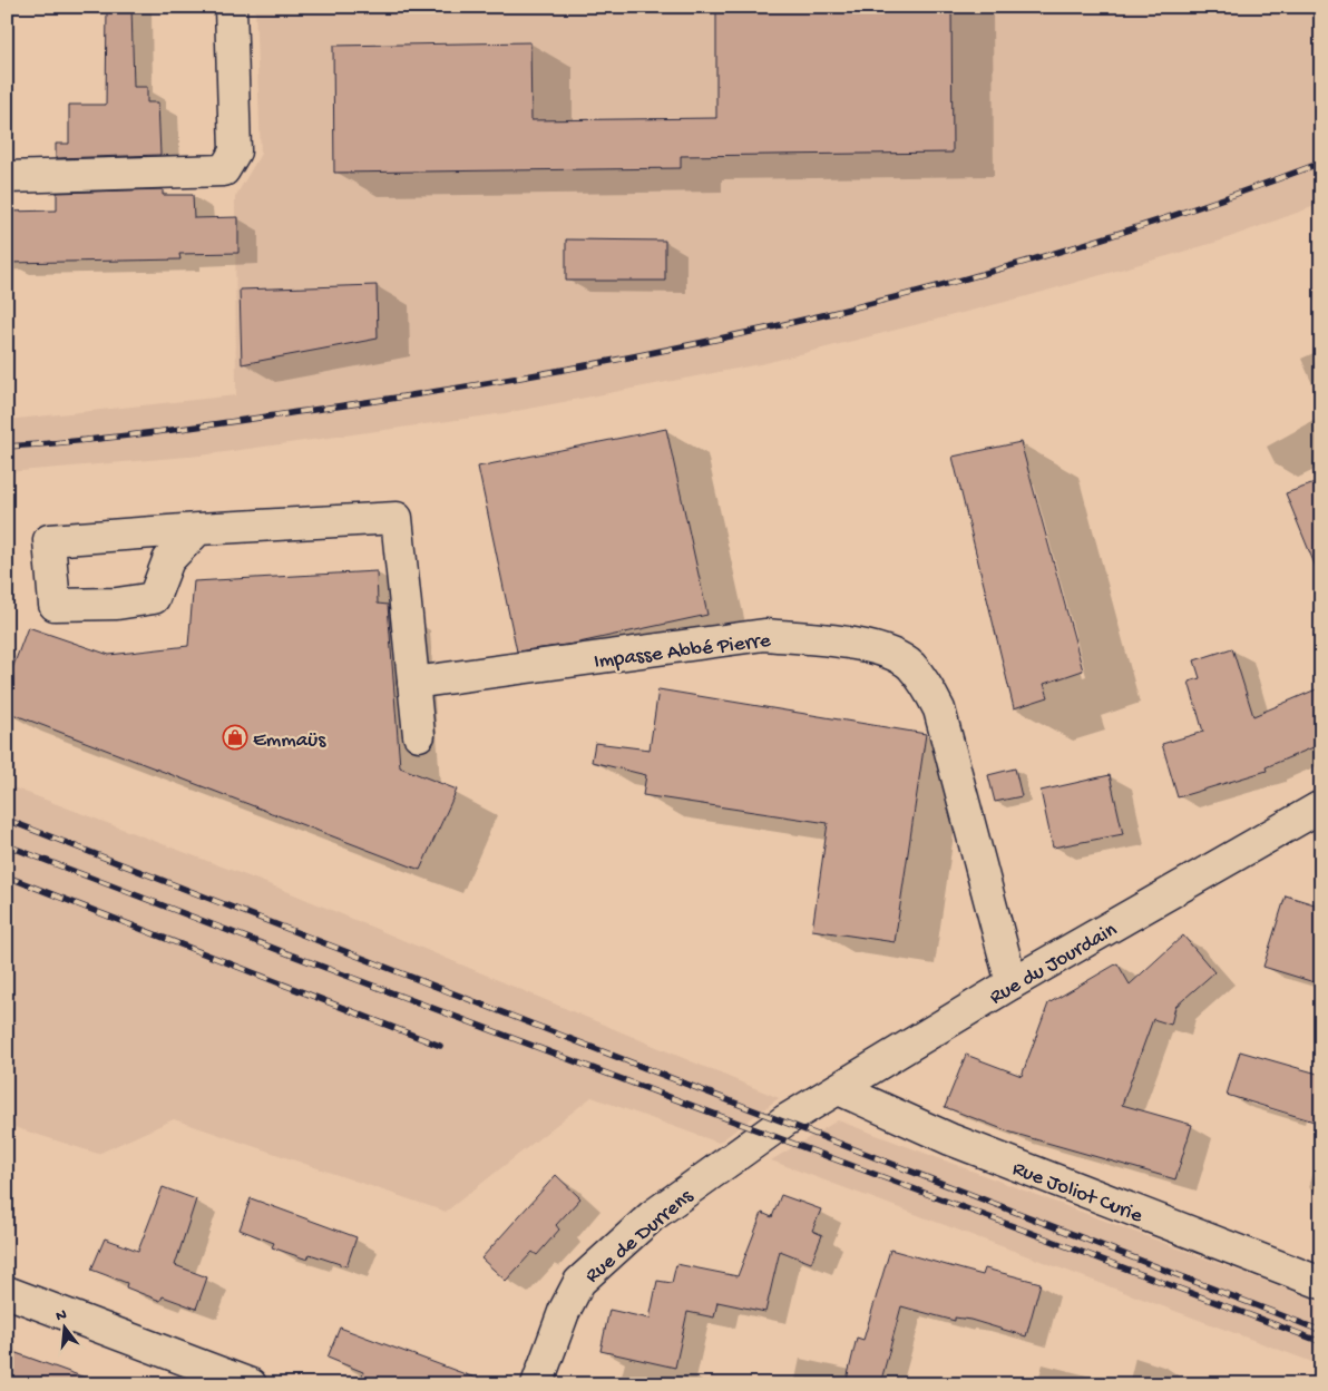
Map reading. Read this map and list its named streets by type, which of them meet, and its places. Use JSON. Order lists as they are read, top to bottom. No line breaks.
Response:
{"streets":{"street":["Impasse Abbé Pierre","Rue du Jourdain","Rue Joliot Curie","Rue de Durrens"]},"crossings":[["Impasse Abbé Pierre","Rue du Jourdain"],["Rue du Jourdain","Rue Joliot Curie"],["Rue du Jourdain","Rue de Durrens"]],"places":{"shop":["Emmaüs"]},"north":"top"}
